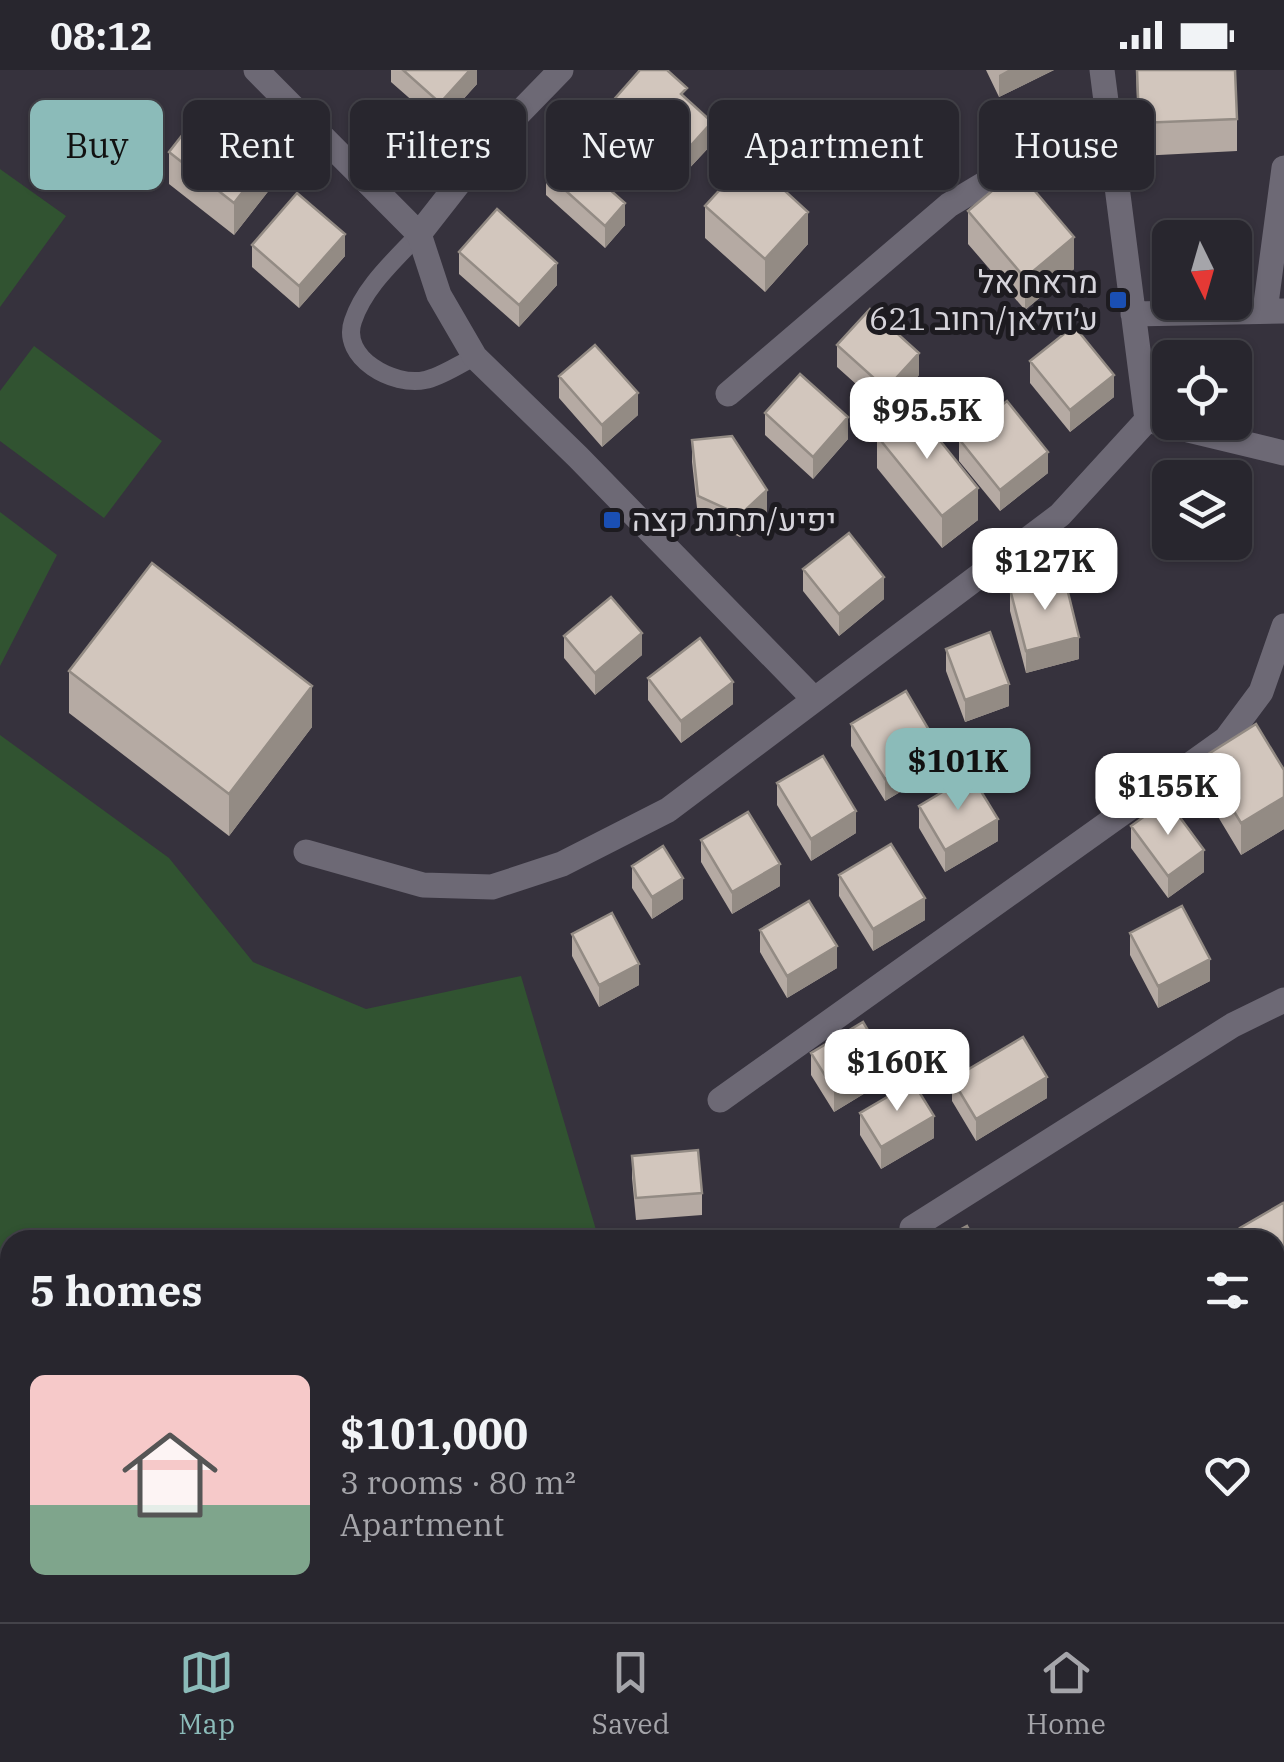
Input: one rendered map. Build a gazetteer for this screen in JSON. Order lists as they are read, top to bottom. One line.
{"places":{"transit":["מראח אל ע׳וזלאן/רחוב 621","יפיע/תחנת קצה"]},"north":"bottom","page":{"status":"08:12","chip":["Buy","Rent","Filters","New","Apartment","House"],"price":["$95.5K","$127K","$101K","$155K","$160K"],"heading":"5 homes","list":[{"name":"$101,000","note":"3 rooms · 80 m² · Apartment"}],"tabs":["Map","Saved","Home"]}}
